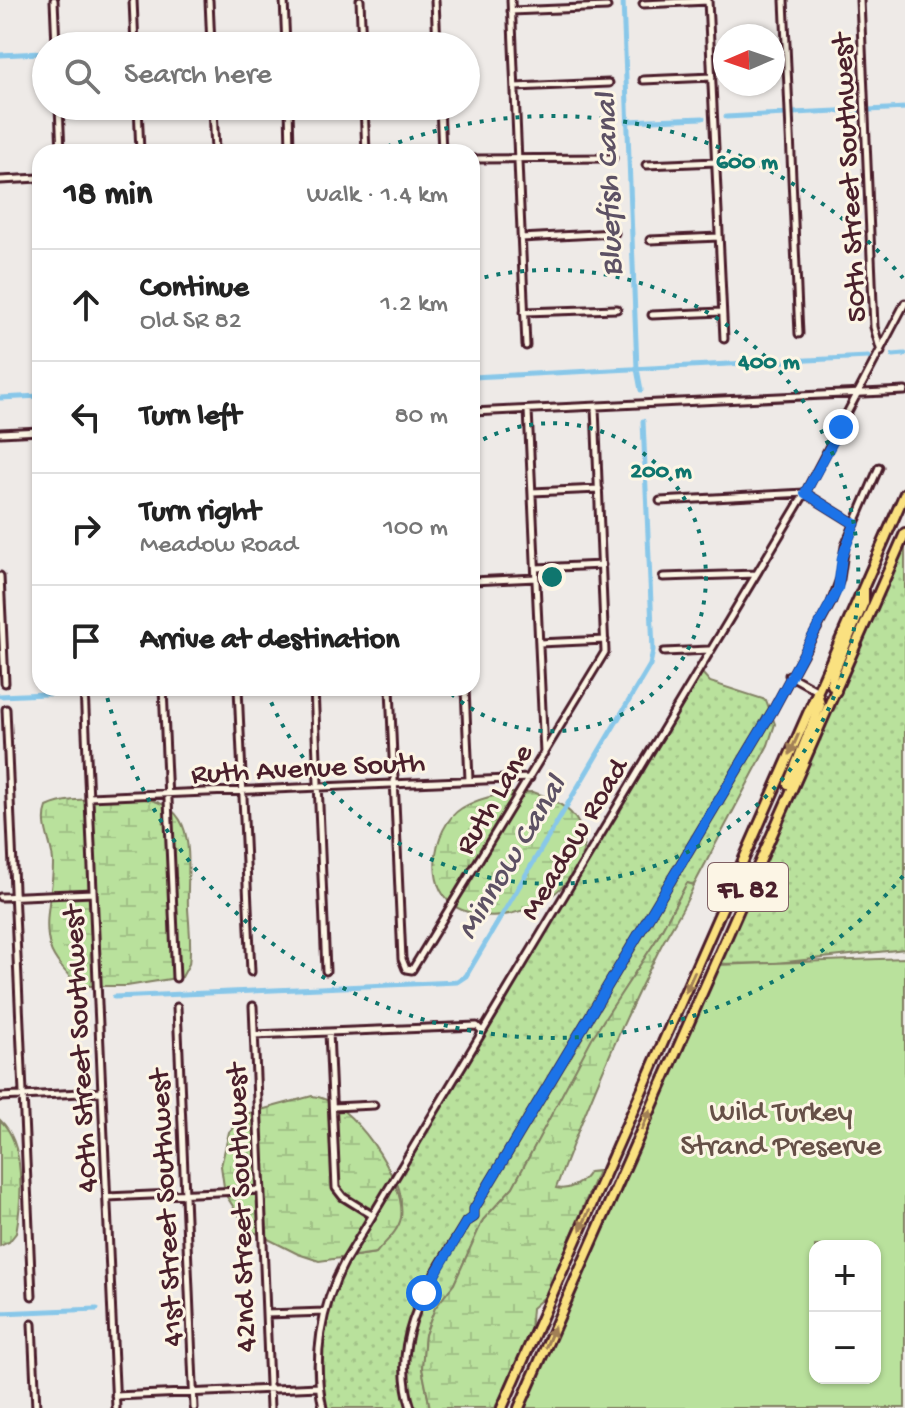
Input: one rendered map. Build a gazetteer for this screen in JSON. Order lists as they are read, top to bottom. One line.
{"streets":{"highway":["FL 82"],"street":["50th Street Southwest","Ruth Avenue South","Ruth Lane","Meadow Road","40th Street Southwest","41st Street Southwest","42nd Street Southwest"]},"crossings":[["50th Street Southwest","Meadow Road"],["Ruth Avenue South","Ruth Lane"],["Ruth Avenue South","40th Street Southwest"]],"water":["Bluefish Canal","Minnow Canal"],"parks":["Wild Turkey Strand Preserve"],"north":"left","page":{"search":"Search here","heading":["18 min","Walk · 1.4 km"],"list":[["Continue","Old SR 82","1.2 km"],["Turn left","80 m"],["Turn right","Meadow Road","100 m"],"Arrive at destination"],"map_buttons":["+","−"]},"rings":["600 m","400 m","200 m"]}
